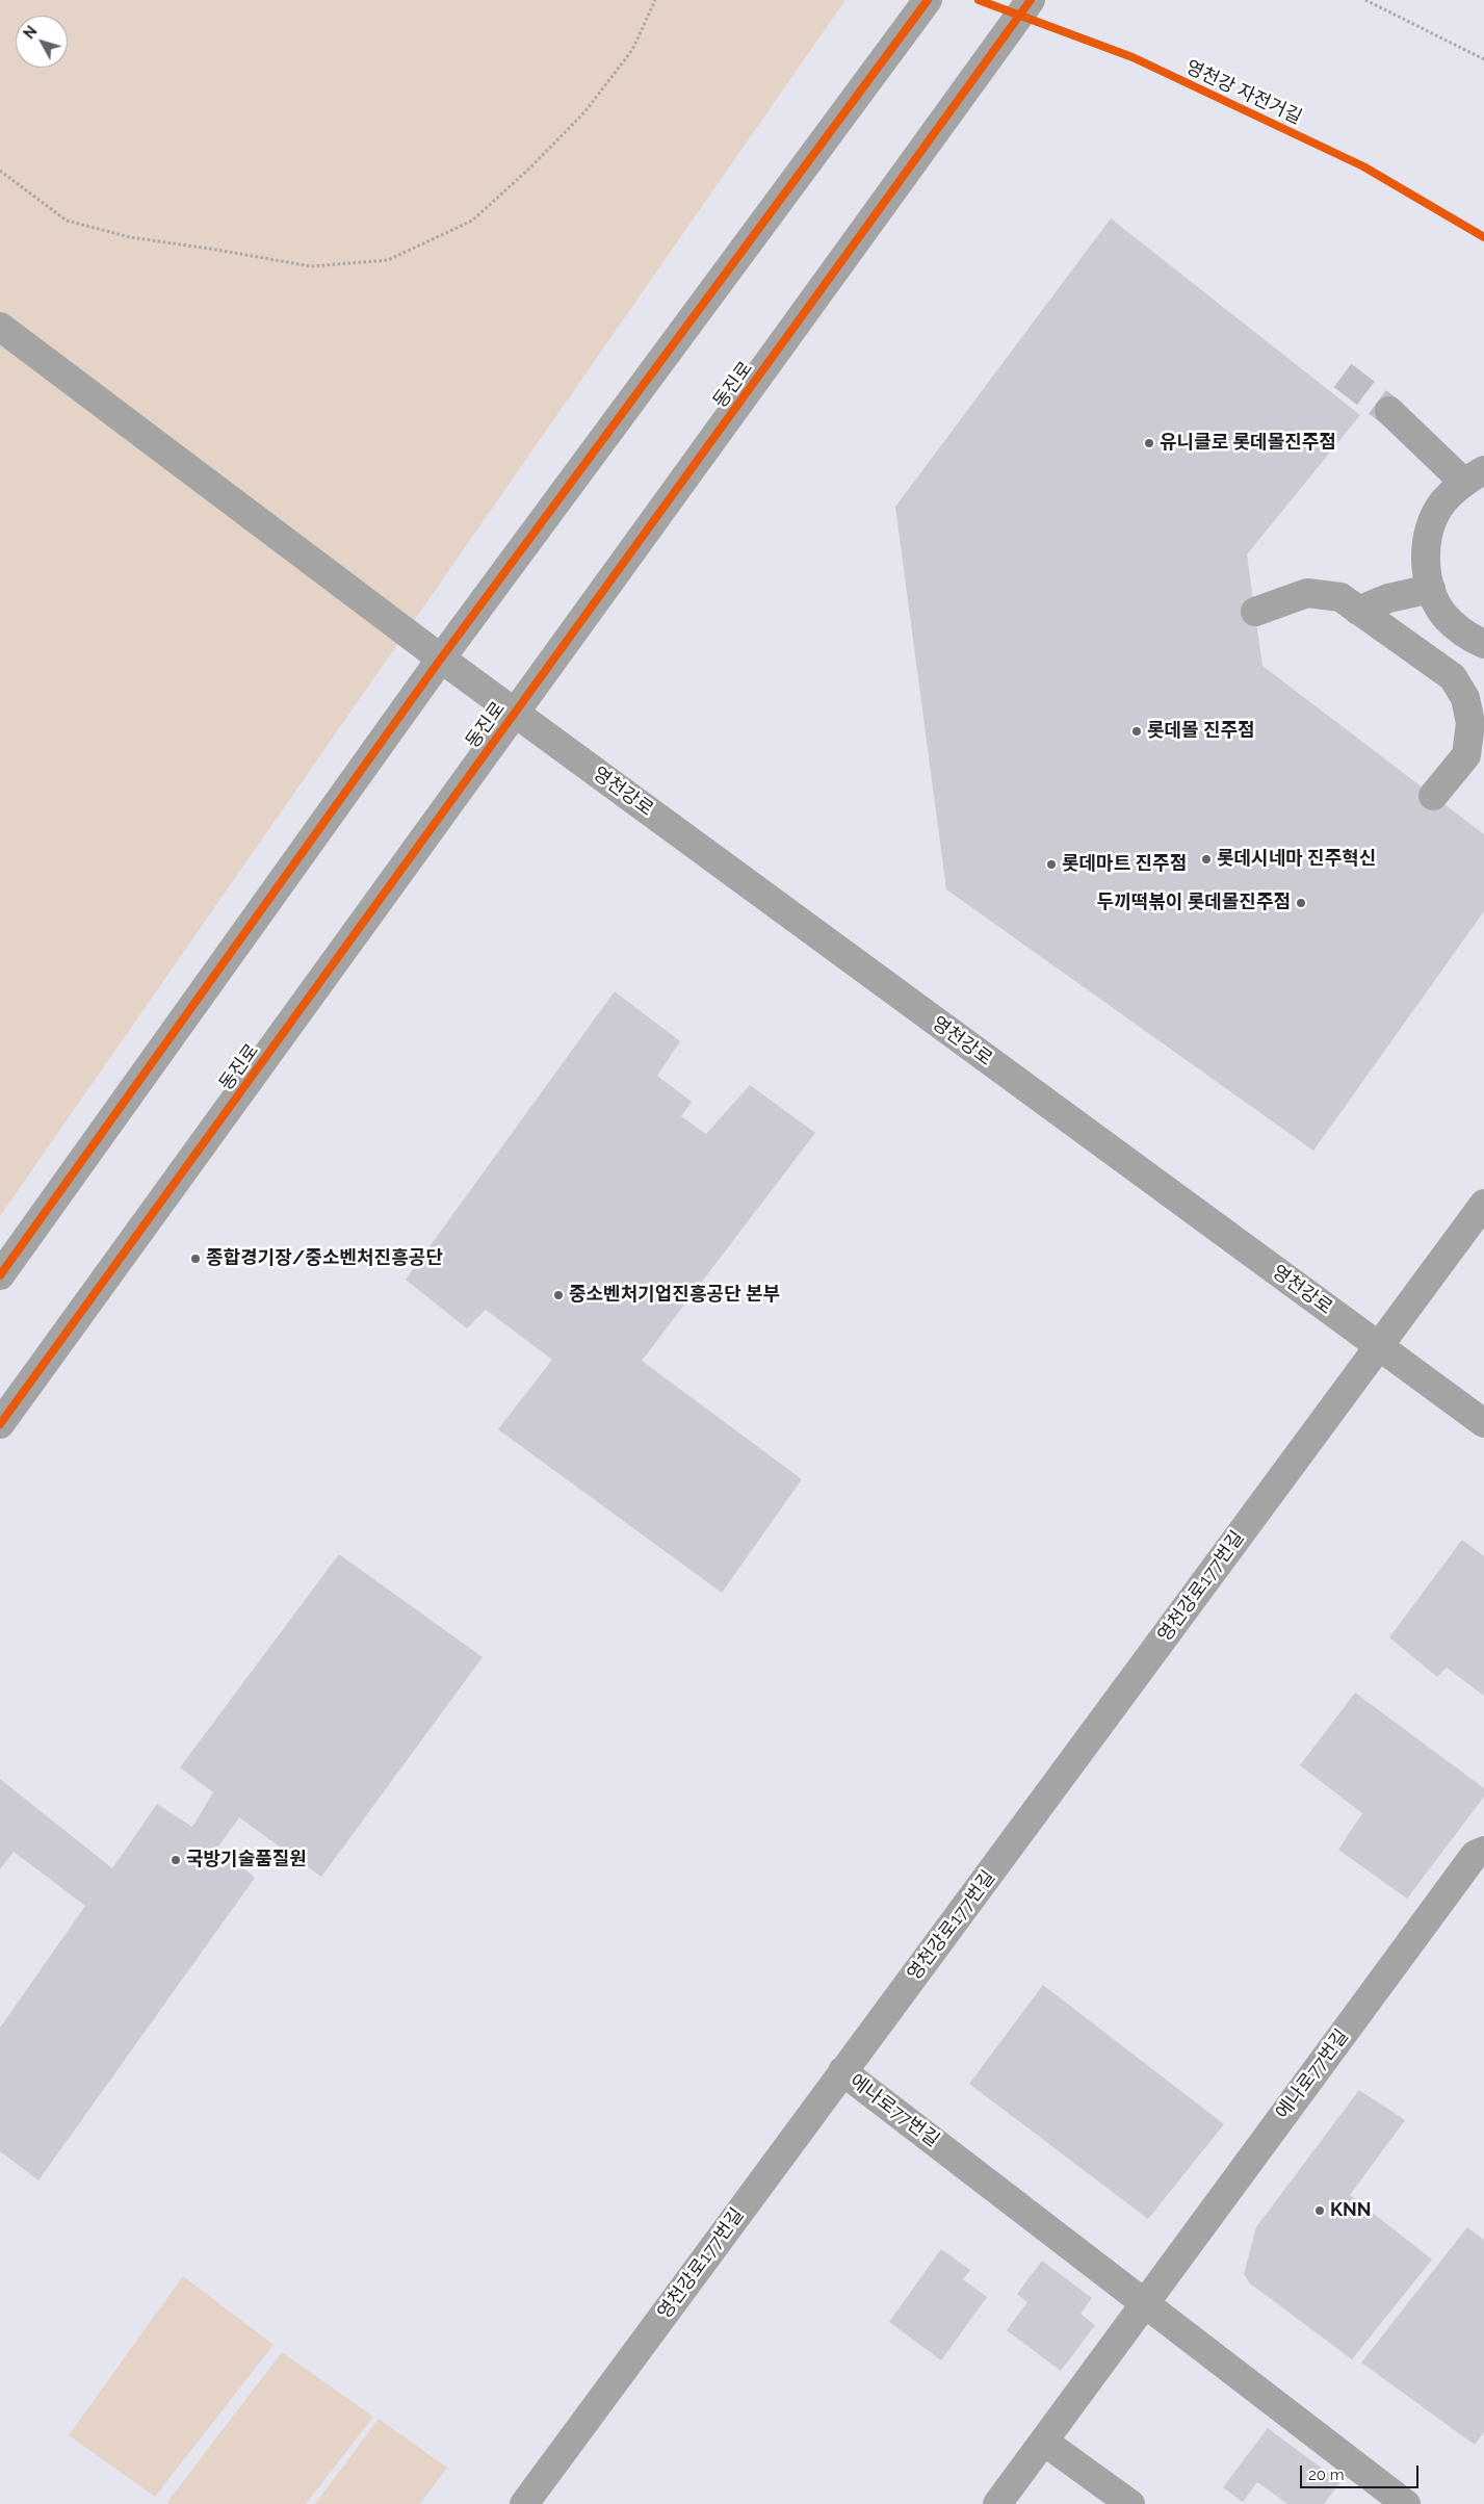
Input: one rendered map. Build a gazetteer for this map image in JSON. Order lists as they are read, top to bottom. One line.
{"streets":{"street":["동진로","영천강로","영천강로177번길","에나로77번길"],"cycle path":["영천강 자전거길"]},"crossings":[["동진로","영천강로"],["영천강로","영천강로177번길"],["영천강로177번길","에나로77번길"]],"places":["유니클로 롯데몰진주점","롯데몰 진주점","롯데시네마 진주혁신","롯데마트 진주점","두끼떡볶이 롯데몰진주점","종합경기장/중소벤처진흥공단","중소벤처기업진흥공단 본부","국방기술품질원","KNN"],"scale_bar":"20 m","north":"top left"}
